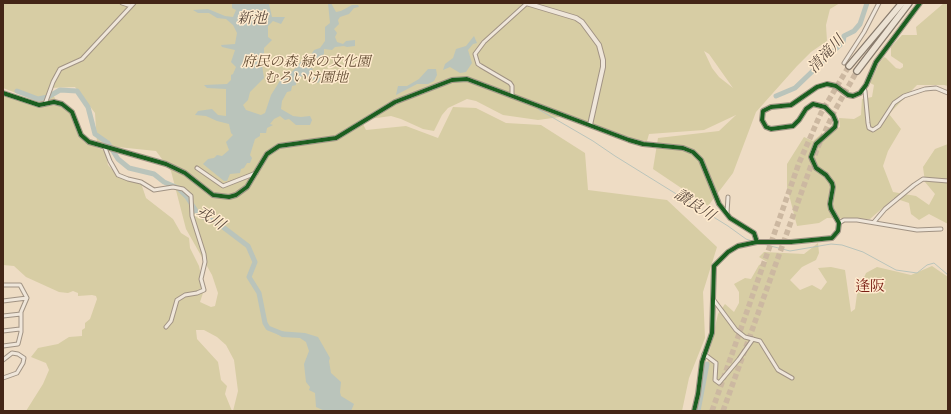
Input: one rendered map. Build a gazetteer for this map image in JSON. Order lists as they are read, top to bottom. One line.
{"districts":["逢阪"],"water":["新池","清滝川","讃良川","戎川"],"parks":["府民の森 緑の文化園 むろいけ園地"]}
